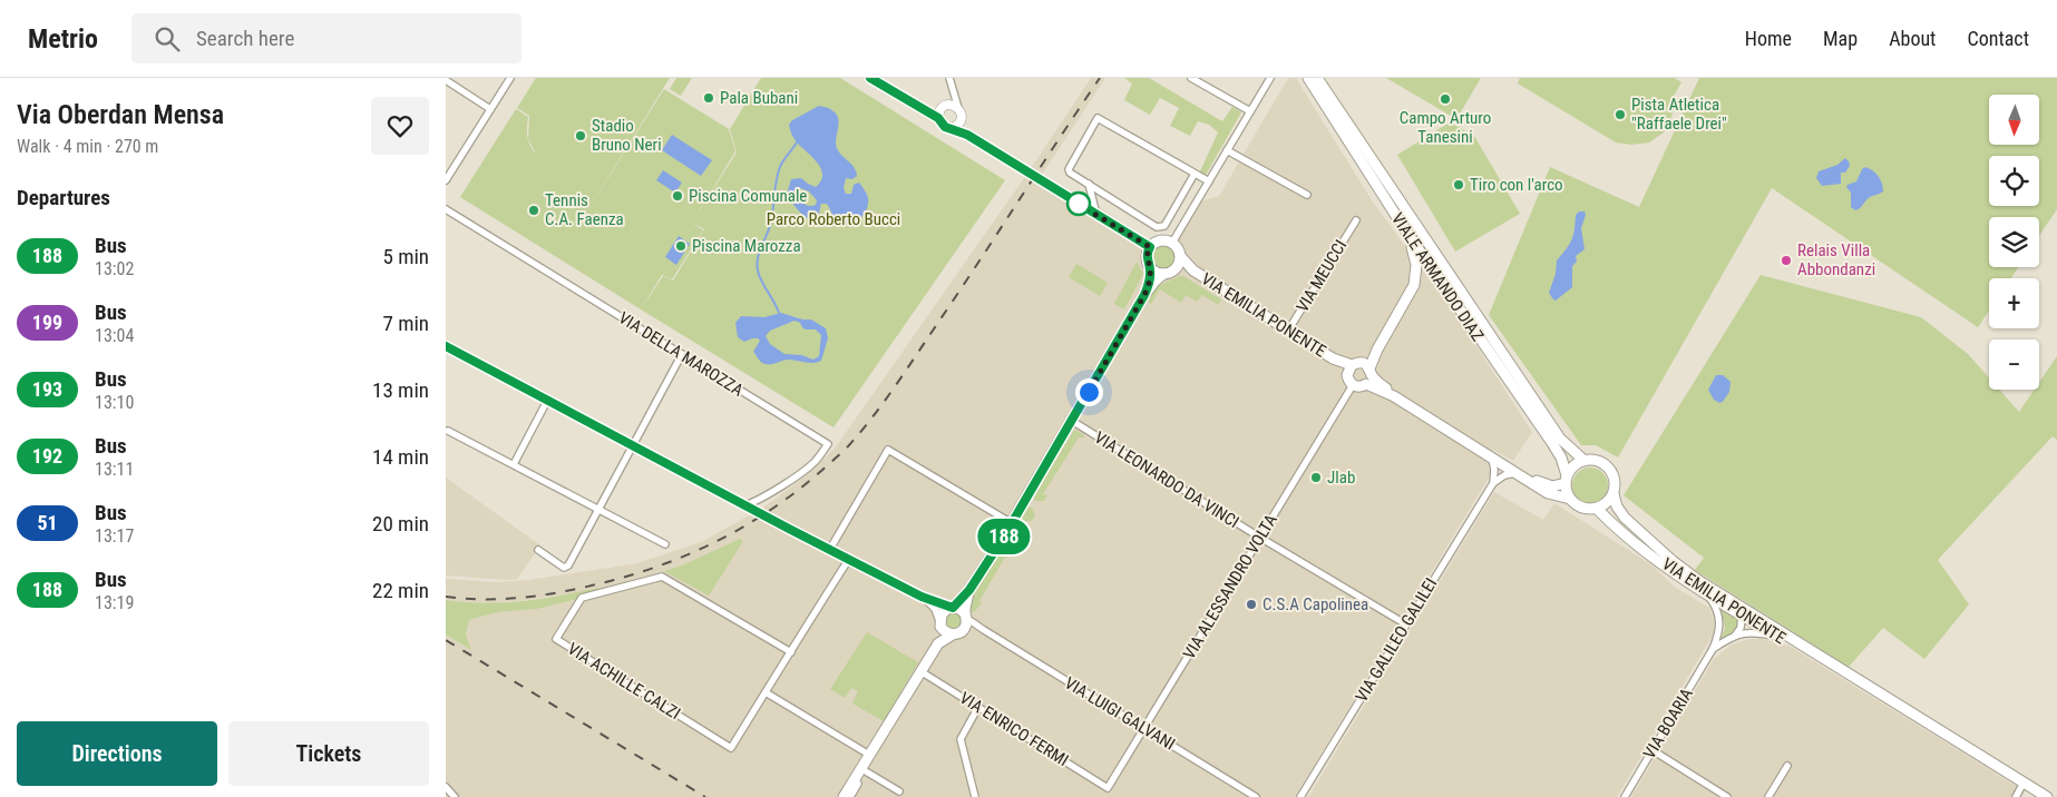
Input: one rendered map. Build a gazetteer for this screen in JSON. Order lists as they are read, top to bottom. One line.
{"streets":{"main road":["VIALE ARMANDO DIAZ","VIA EMILIA PONENTE"],"street":["VIA MEUCCI","VIA DELLA MAROZZA","VIA LEONARDO DA VINCI","VIA ALESSANDRO VOLTA","VIA GALILEO GALILEI","VIA ACHILLE CALZI","VIA LUIGI GALVANI","VIA BOARIA","VIA ENRICO FERMI"]},"crossings":[["VIA MEUCCI","VIA EMILIA PONENTE"],["VIALE ARMANDO DIAZ","VIA EMILIA PONENTE"],["VIA EMILIA PONENTE","VIA BOARIA"],["VIA LEONARDO DA VINCI","VIA ALESSANDRO VOLTA"],["VIA LEONARDO DA VINCI","VIA GALILEO GALILEI"],["VIA ALESSANDRO VOLTA","VIA LUIGI GALVANI"],["VIA ALESSANDRO VOLTA","VIA ENRICO FERMI"]],"parks":["Parco Roberto Bucci"],"places":["Pala Bubani","Campo Arturo Tanesini","Pista Atletica \"Raffaele Drei\"","Stadio Bruno Neri","Tiro con l'arco","Piscina Comunale","Tennis C.A. Faenza","Piscina Marozza","Relais Villa Abbondanzi","Jlab","C.S.A Capolinea"],"lines":["bus line 188"],"north":"bottom","page":{"header":"Metrio","search":"Search here","nav":["Home","Map","About","Contact"],"heading":[["Via Oberdan Mensa","Walk · 4 min · 270 m"],"Departures"],"on_map":"188","map_buttons":["+","−"],"list":[{"mark":"188","name":"Bus","note":"13:02","value":"5 min"},{"mark":"199","name":"Bus","note":"13:04","value":"7 min"},{"mark":"193","name":"Bus","note":"13:10","value":"13 min"},{"mark":"192","name":"Bus","note":"13:11","value":"14 min"},{"mark":"51","name":"Bus","note":"13:17","value":"20 min"},{"mark":"188","name":"Bus","note":"13:19","value":"22 min"}],"buttons":["Directions","Tickets"]}}
